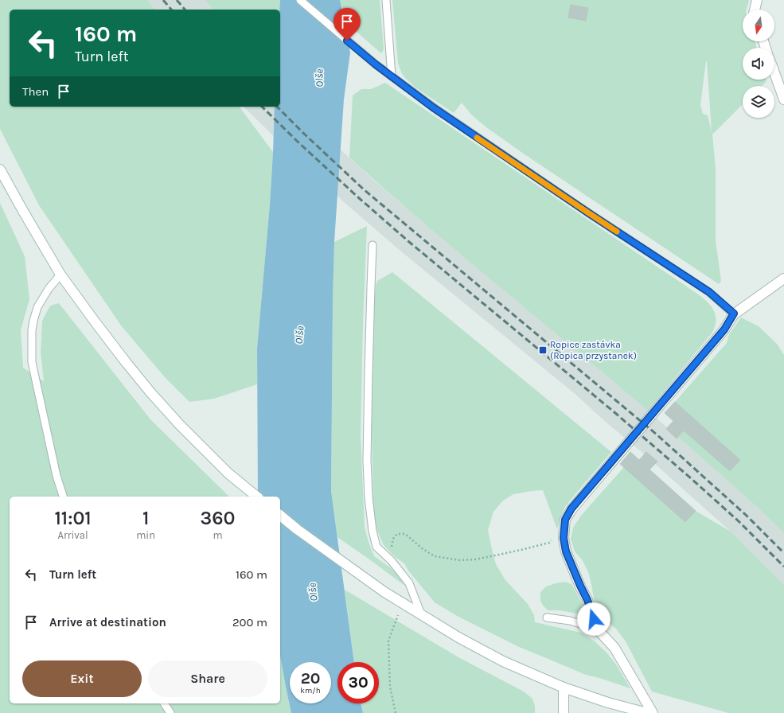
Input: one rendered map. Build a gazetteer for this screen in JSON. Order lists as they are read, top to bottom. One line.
{"water":["Olše"],"places":{"transit":["Ropice zastávka (Ropica przystanek)"]},"north":"bottom","page":{"turn":["160 m","Turn left"],"then":"Then","eta":["11:01","Arrival","1","min","360","m"],"list":[{"name":"Turn left","value":"160 m"},{"name":"Arrive at destination","value":"200 m"}],"buttons":["Exit","Share"],"speed":"20 km/h","limit":"30"}}
